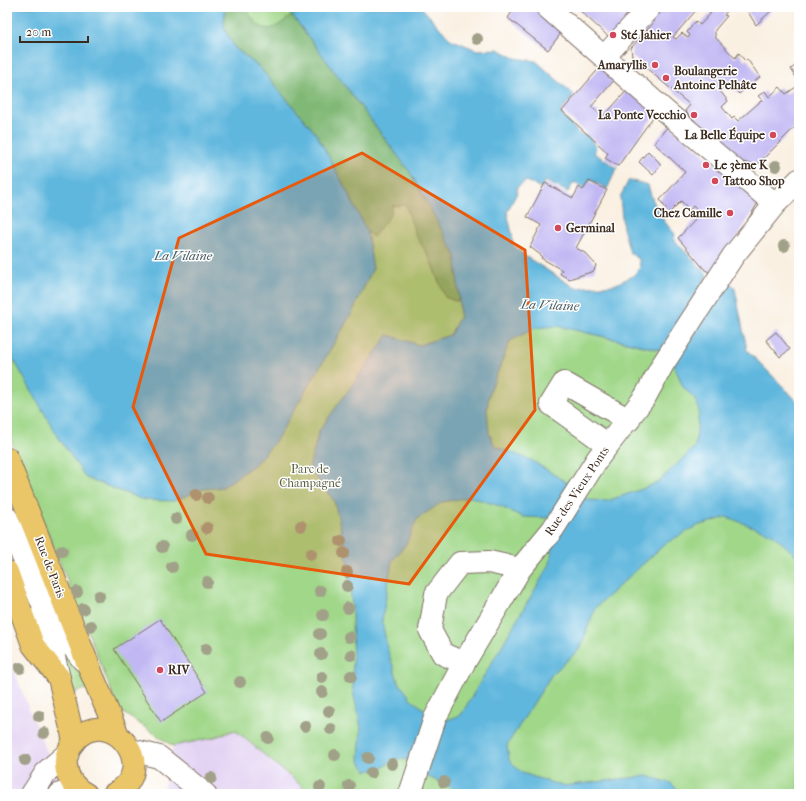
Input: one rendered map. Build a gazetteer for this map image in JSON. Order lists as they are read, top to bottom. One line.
{"streets":{"main road":["Rue de Paris"],"street":["Rue des Vieux Ponts"]},"water":["La Vilaine"],"parks":["Parc de Champagné"],"places":["Sté Jahier","Amaryllis","Boulangerie Antoine Pelhâte","La Ponte Vecchio","La Belle Équipe","Le 3ème K","Tattoo Shop","Chez Camille","Germinal","RIV"],"scale_bar":"20 m"}
